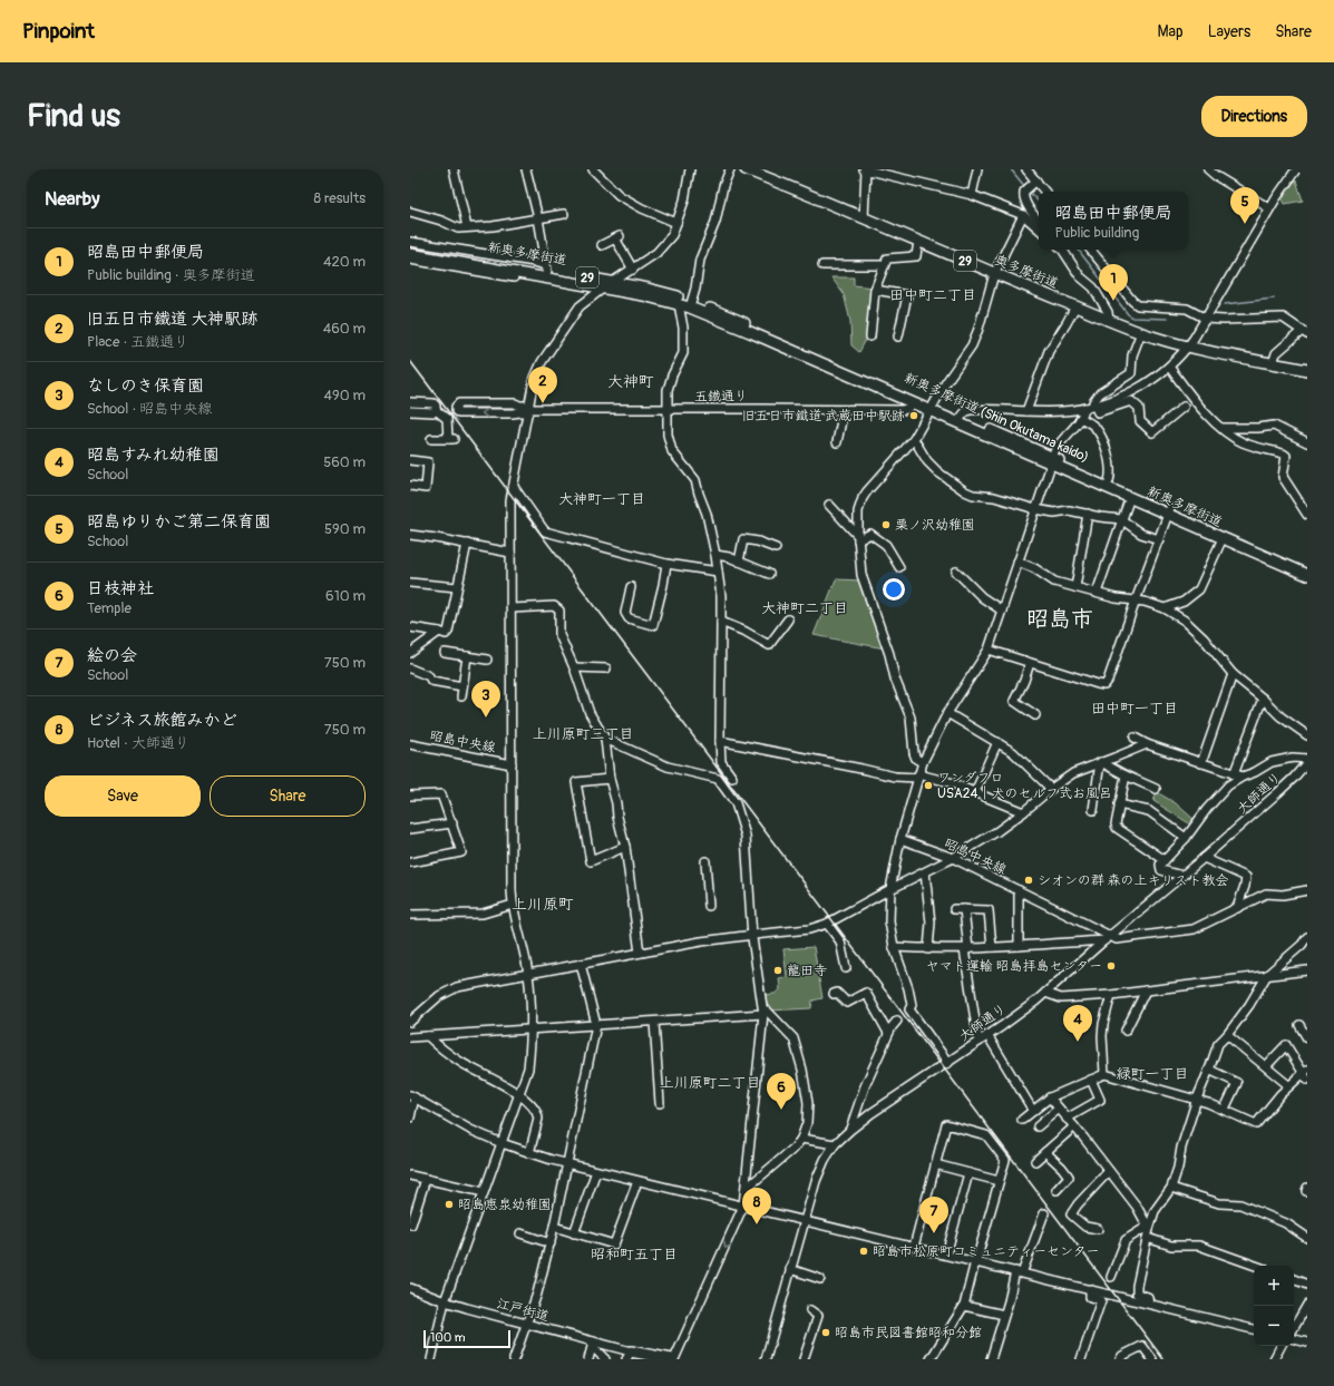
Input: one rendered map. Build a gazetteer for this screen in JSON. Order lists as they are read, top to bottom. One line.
{"streets":{"main road":["新奥多摩街道","29","奥多摩街道","新奥多摩街道 (Shin Okutama kaido)"],"street":["五鐵通り","昭島中央線","大師通り","江戸街道"]},"crossings":[["新奥多摩街道","新奥多摩街道 (Shin Okutama kaido)"],["五鐵通り","新奥多摩街道 (Shin Okutama kaido)"],["昭島中央線","大師通り"]],"districts":["田中町二丁目","大神町","大神町一丁目","大神町二丁目","昭島市","田中町一丁目","上川原町三丁目","上川原町","緑町一丁目","上川原町二丁目","昭和町五丁目"],"places":["旧五日市鐵道 武蔵田中駅跡","栗ノ沢幼稚園","ワンダフロ USA24｜犬のセルフ式お風呂","シオンの群 森の上キリスト教会","ヤマト運輸 昭島拝島センター","龍田寺","昭島恵泉幼稚園","昭島市松原町コミュニティーセンター","昭島市民図書館昭和分館"],"scale_bar":"100 m","page":{"header":"Pinpoint","nav":["Map","Layers","Share"],"buttons":["Directions",["Save","Share"]],"title":"Find us","heading":["Nearby","8 results"],"pins":["5","1","2","3","4","6","8","7"],"popup":["昭島田中郵便局","Public building"],"list":[{"mark":"1","name":"昭島田中郵便局","note":"Public building · 奥多摩街道","value":"420 m"},{"mark":"2","name":"旧五日市鐵道 大神駅跡","note":"Place · 五鐵通り","value":"460 m"},{"mark":"3","name":"なしのき保育園","note":"School · 昭島中央線","value":"490 m"},{"mark":"4","name":"昭島すみれ幼稚園","note":"School","value":"560 m"},{"mark":"5","name":"昭島ゆりかご第二保育園","note":"School","value":"590 m"},{"mark":"6","name":"日枝神社","note":"Temple","value":"610 m"},{"mark":"7","name":"絵の会","note":"School","value":"750 m"},{"mark":"8","name":"ビジネス旅館みかど","note":"Hotel · 大師通り","value":"750 m"}],"map_buttons":["+","−"],"scale":"100 m"}}
